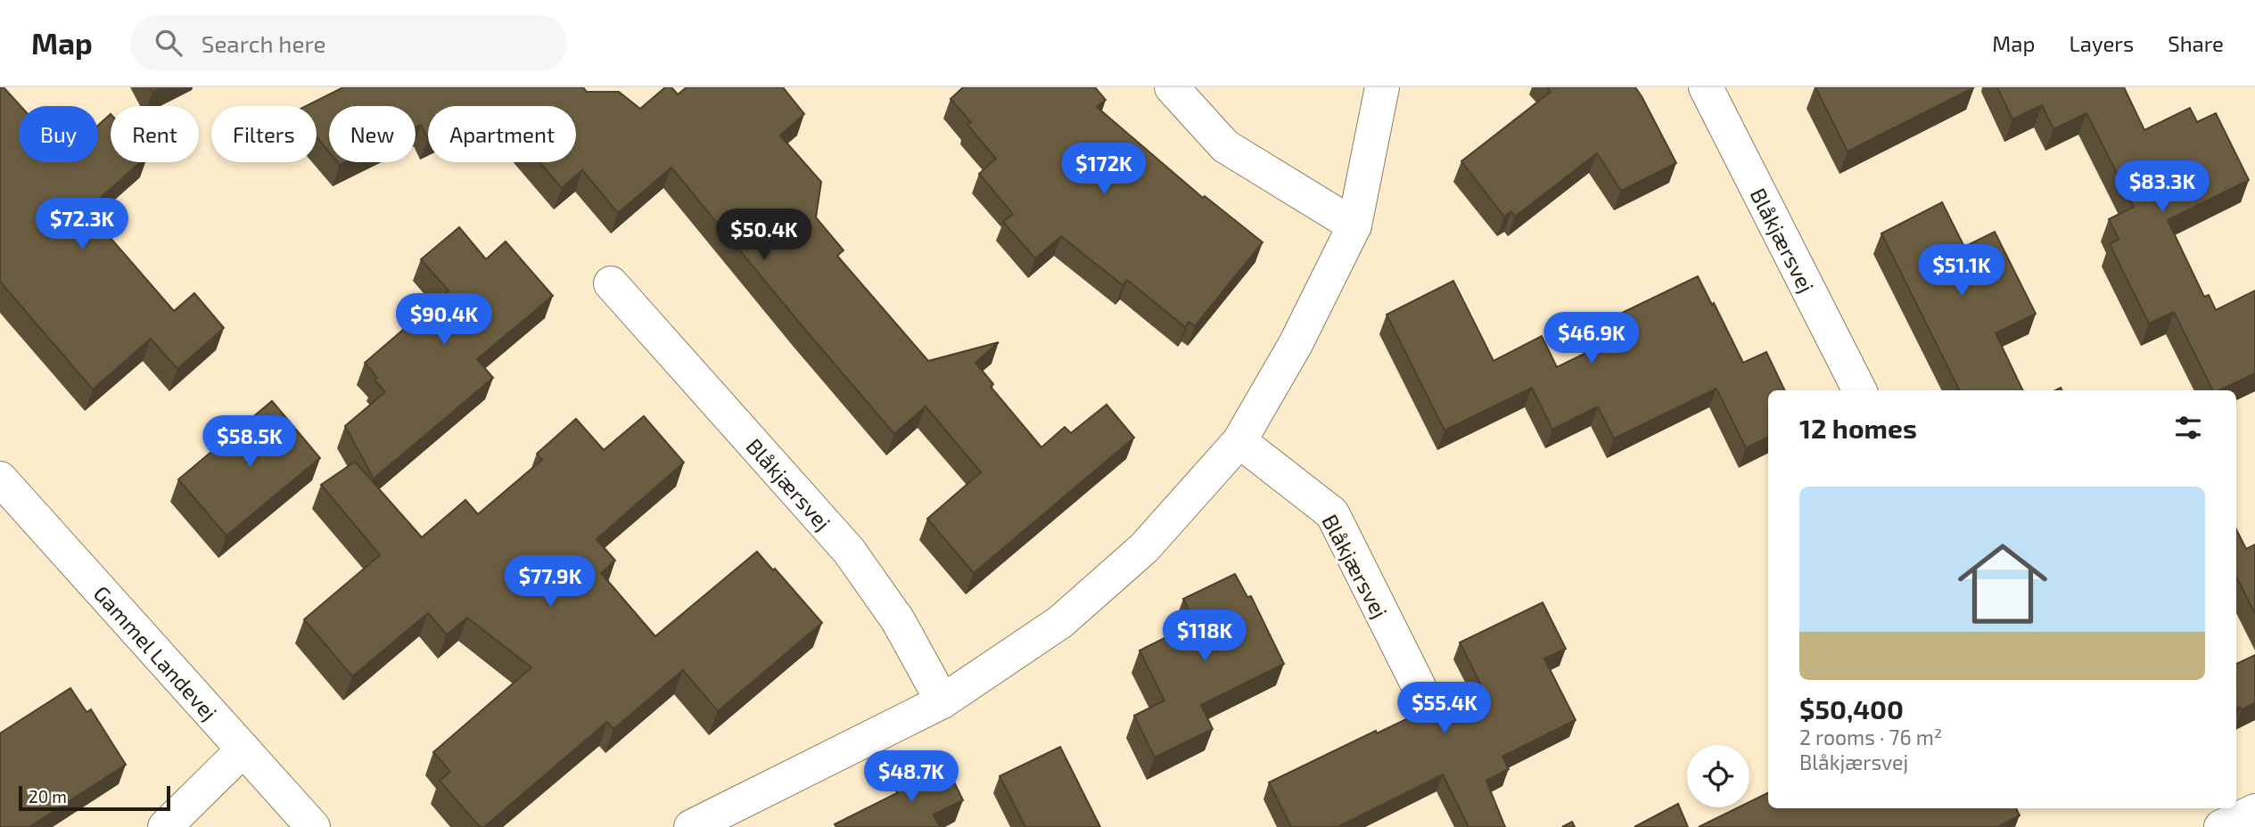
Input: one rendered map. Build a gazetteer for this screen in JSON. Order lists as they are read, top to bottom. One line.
{"streets":{"street":["Blåkjærsvej","Gammel Landevej"]},"scale_bar":"20 m","page":{"header":"Map","search":"Search here","nav":["Map","Layers","Share"],"chip":["Buy","Rent","Filters","New","Apartment"],"price":["$172K","$83.3K","$72.3K","$50.4K","$51.1K","$90.4K","$46.9K","$58.5K","$77.9K","$118K","$55.4K","$48.7K"],"heading":"12 homes","list":[{"name":"$50,400","note":"2 rooms · 76 m² · Blåkjærsvej"}],"scale":"20 m"}}
